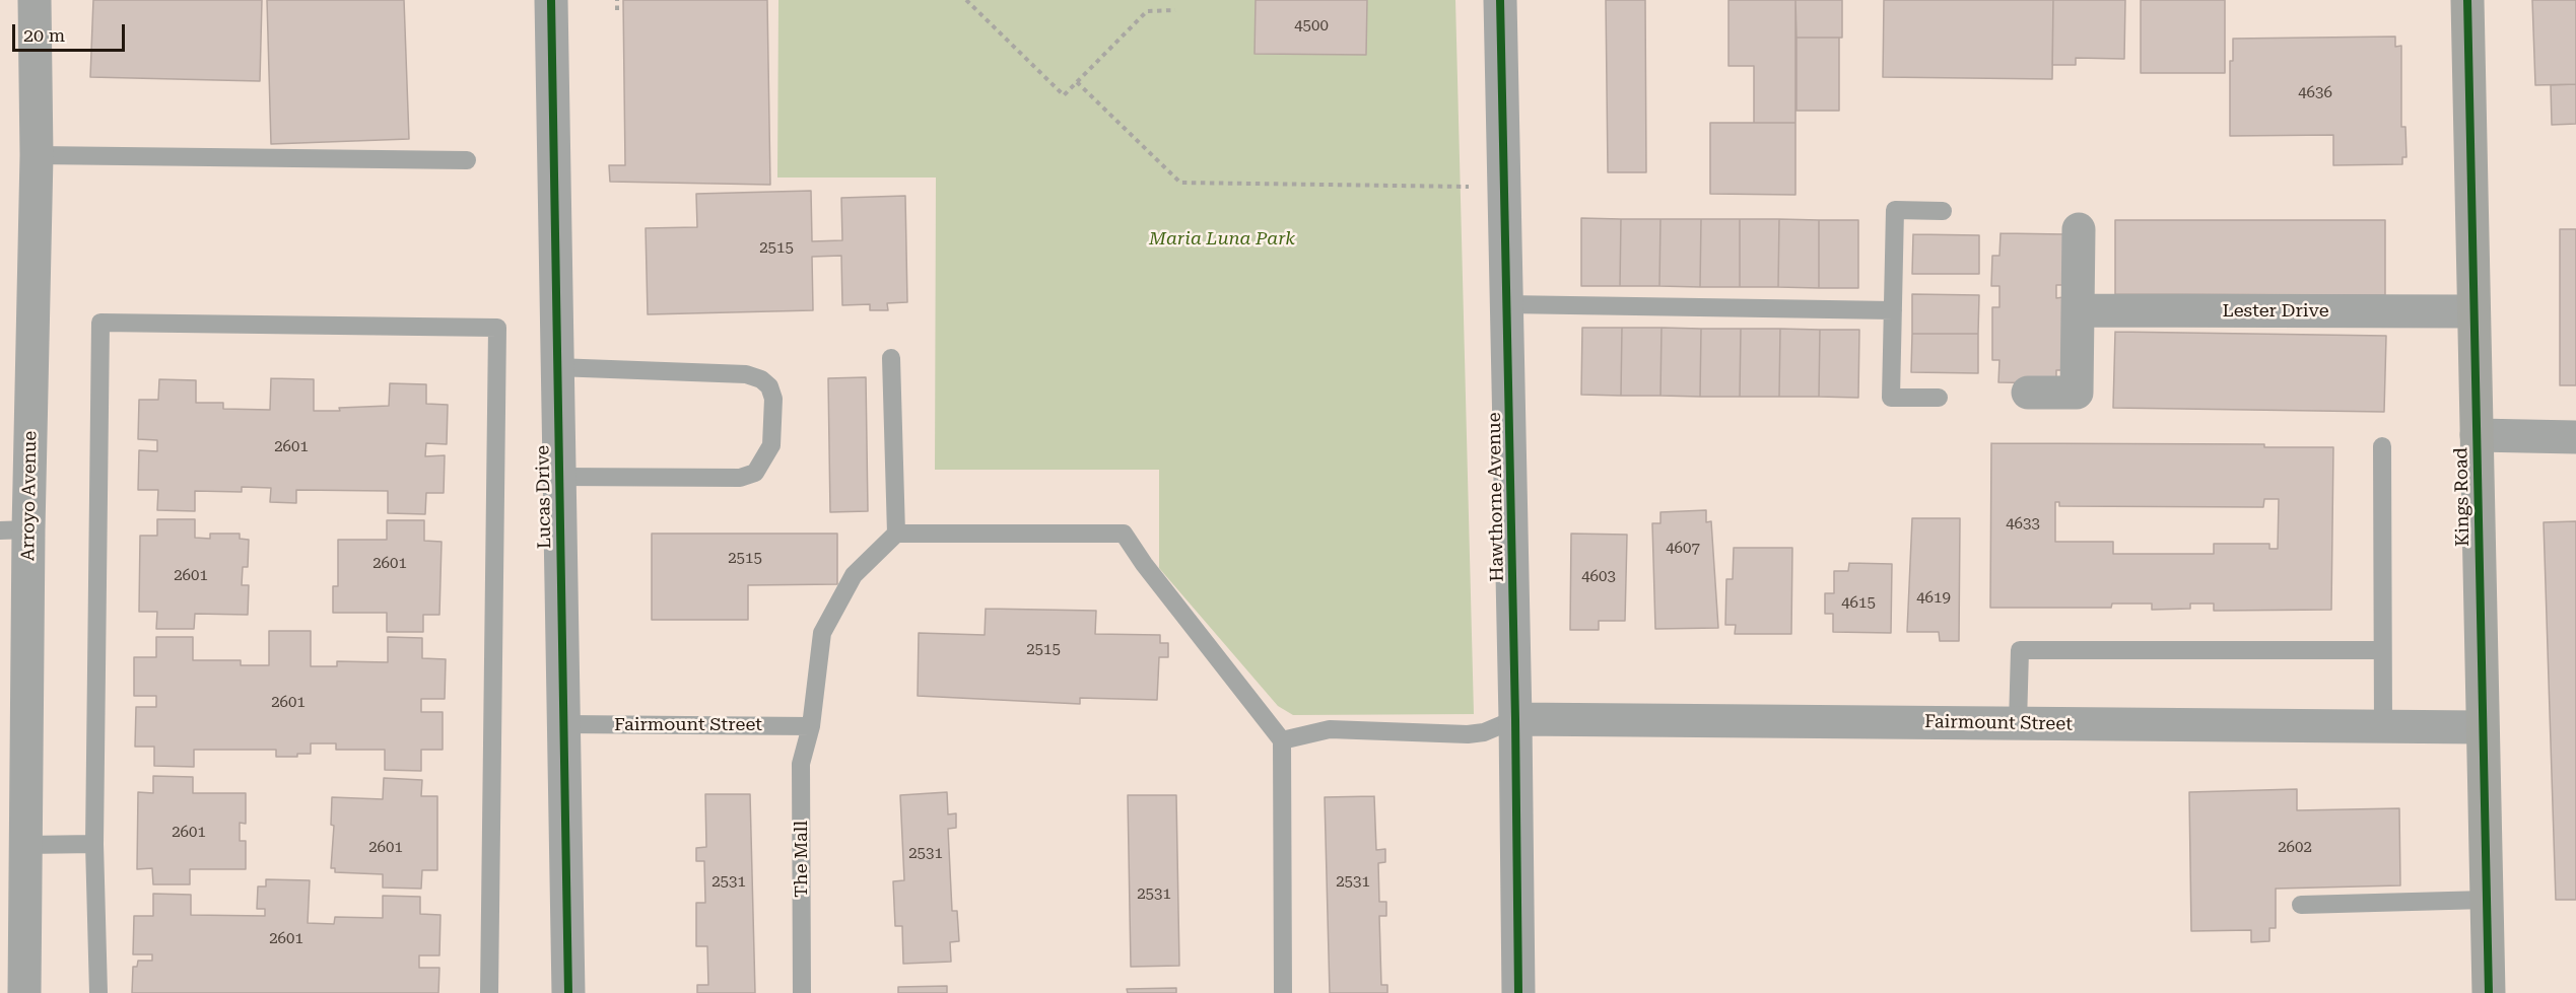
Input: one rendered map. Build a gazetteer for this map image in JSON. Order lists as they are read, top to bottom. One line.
{"streets":{"street":["Lester Drive","Arroyo Avenue","Lucas Drive","Hawthorne Avenue","Kings Road","Fairmount Street"],"lane":["The Mall"]},"crossings":[["Lester Drive","Kings Road"],["Lucas Drive","Fairmount Street"],["Hawthorne Avenue","Fairmount Street"],["Kings Road","Fairmount Street"],["Fairmount Street","The Mall"]],"parks":["Maria Luna Park"],"house_numbers":["4500","4636","2515","2601","4633","4607","2515","2601","2601","4603","4619","4615","2515","2601","2601","2601","2602","2531","2531","2531","2531","2601"],"scale_bar":"20 m"}
